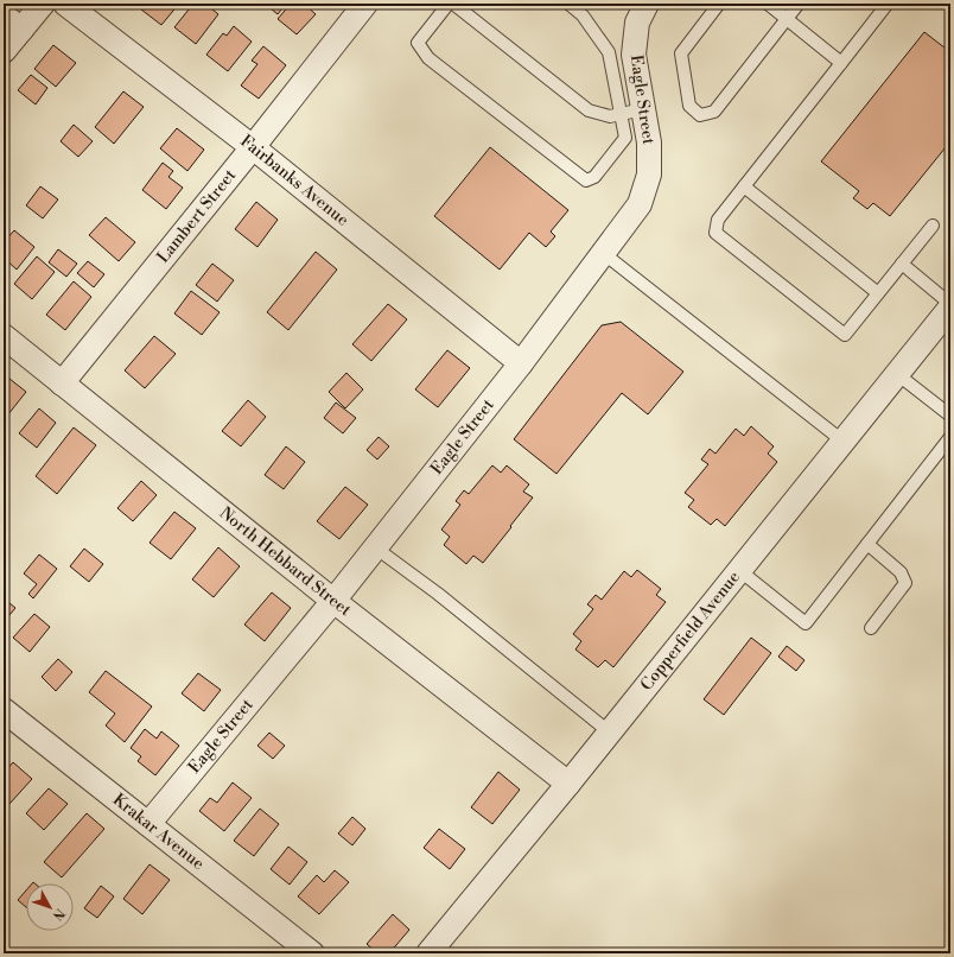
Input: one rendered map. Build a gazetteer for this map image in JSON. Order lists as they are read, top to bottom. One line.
{"streets":{"street":["Eagle Street","Fairbanks Avenue","Lambert Street","North Hebbard Street","Copperfield Avenue","Krakar Avenue"]},"crossings":[["Eagle Street","Fairbanks Avenue"],["Eagle Street","North Hebbard Street"],["Eagle Street","Krakar Avenue"],["Fairbanks Avenue","Lambert Street"],["Lambert Street","North Hebbard Street"],["North Hebbard Street","Copperfield Avenue"]],"north":"bottom right"}
